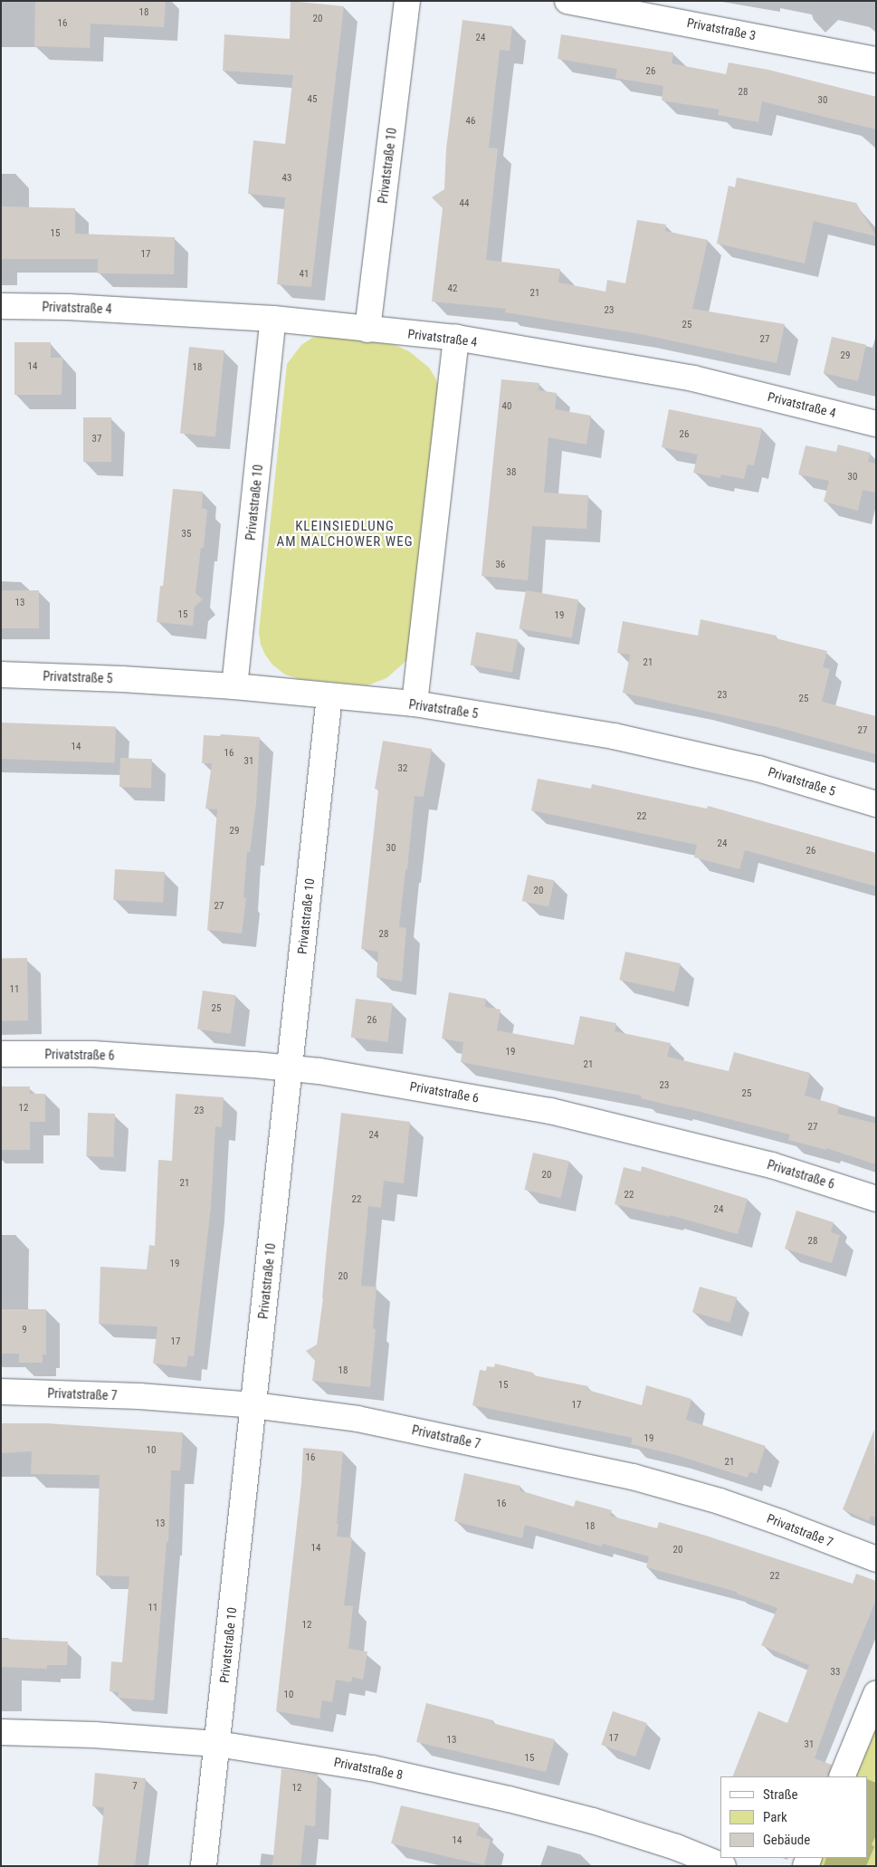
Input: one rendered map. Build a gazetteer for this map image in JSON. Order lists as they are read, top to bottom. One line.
{"streets":{"street":["Privatstraße 3","Privatstraße 10","Privatstraße 4","Privatstraße 5","Privatstraße 6","Privatstraße 7","Privatstraße 8"]},"crossings":[["Privatstraße 10","Privatstraße 4"],["Privatstraße 10","Privatstraße 5"],["Privatstraße 10","Privatstraße 6"],["Privatstraße 10","Privatstraße 7"],["Privatstraße 10","Privatstraße 8"]],"districts":["KLEINSIEDLUNG AM MALCHOWER WEG"],"house_numbers":["18","20","16","24","26","28","45","30","46","43","44","15","17","41","42","21","23","25","27","29","14","18","40","26","37","38","30","35","36","13","15","19","21","23","25","27","14","16","31","32","22","29","24","30","26","20","27","28","11","25","26","19","21","23","25","12","23","27","24","20","21","22","22","24","28","19","20","9","17","18","15","17","19","10","16","21","16","13","18","14","20","22","11","12","33","10","17","13","31","15","7","12","14"],"legend":["Straße","Park","Gebäude"]}
